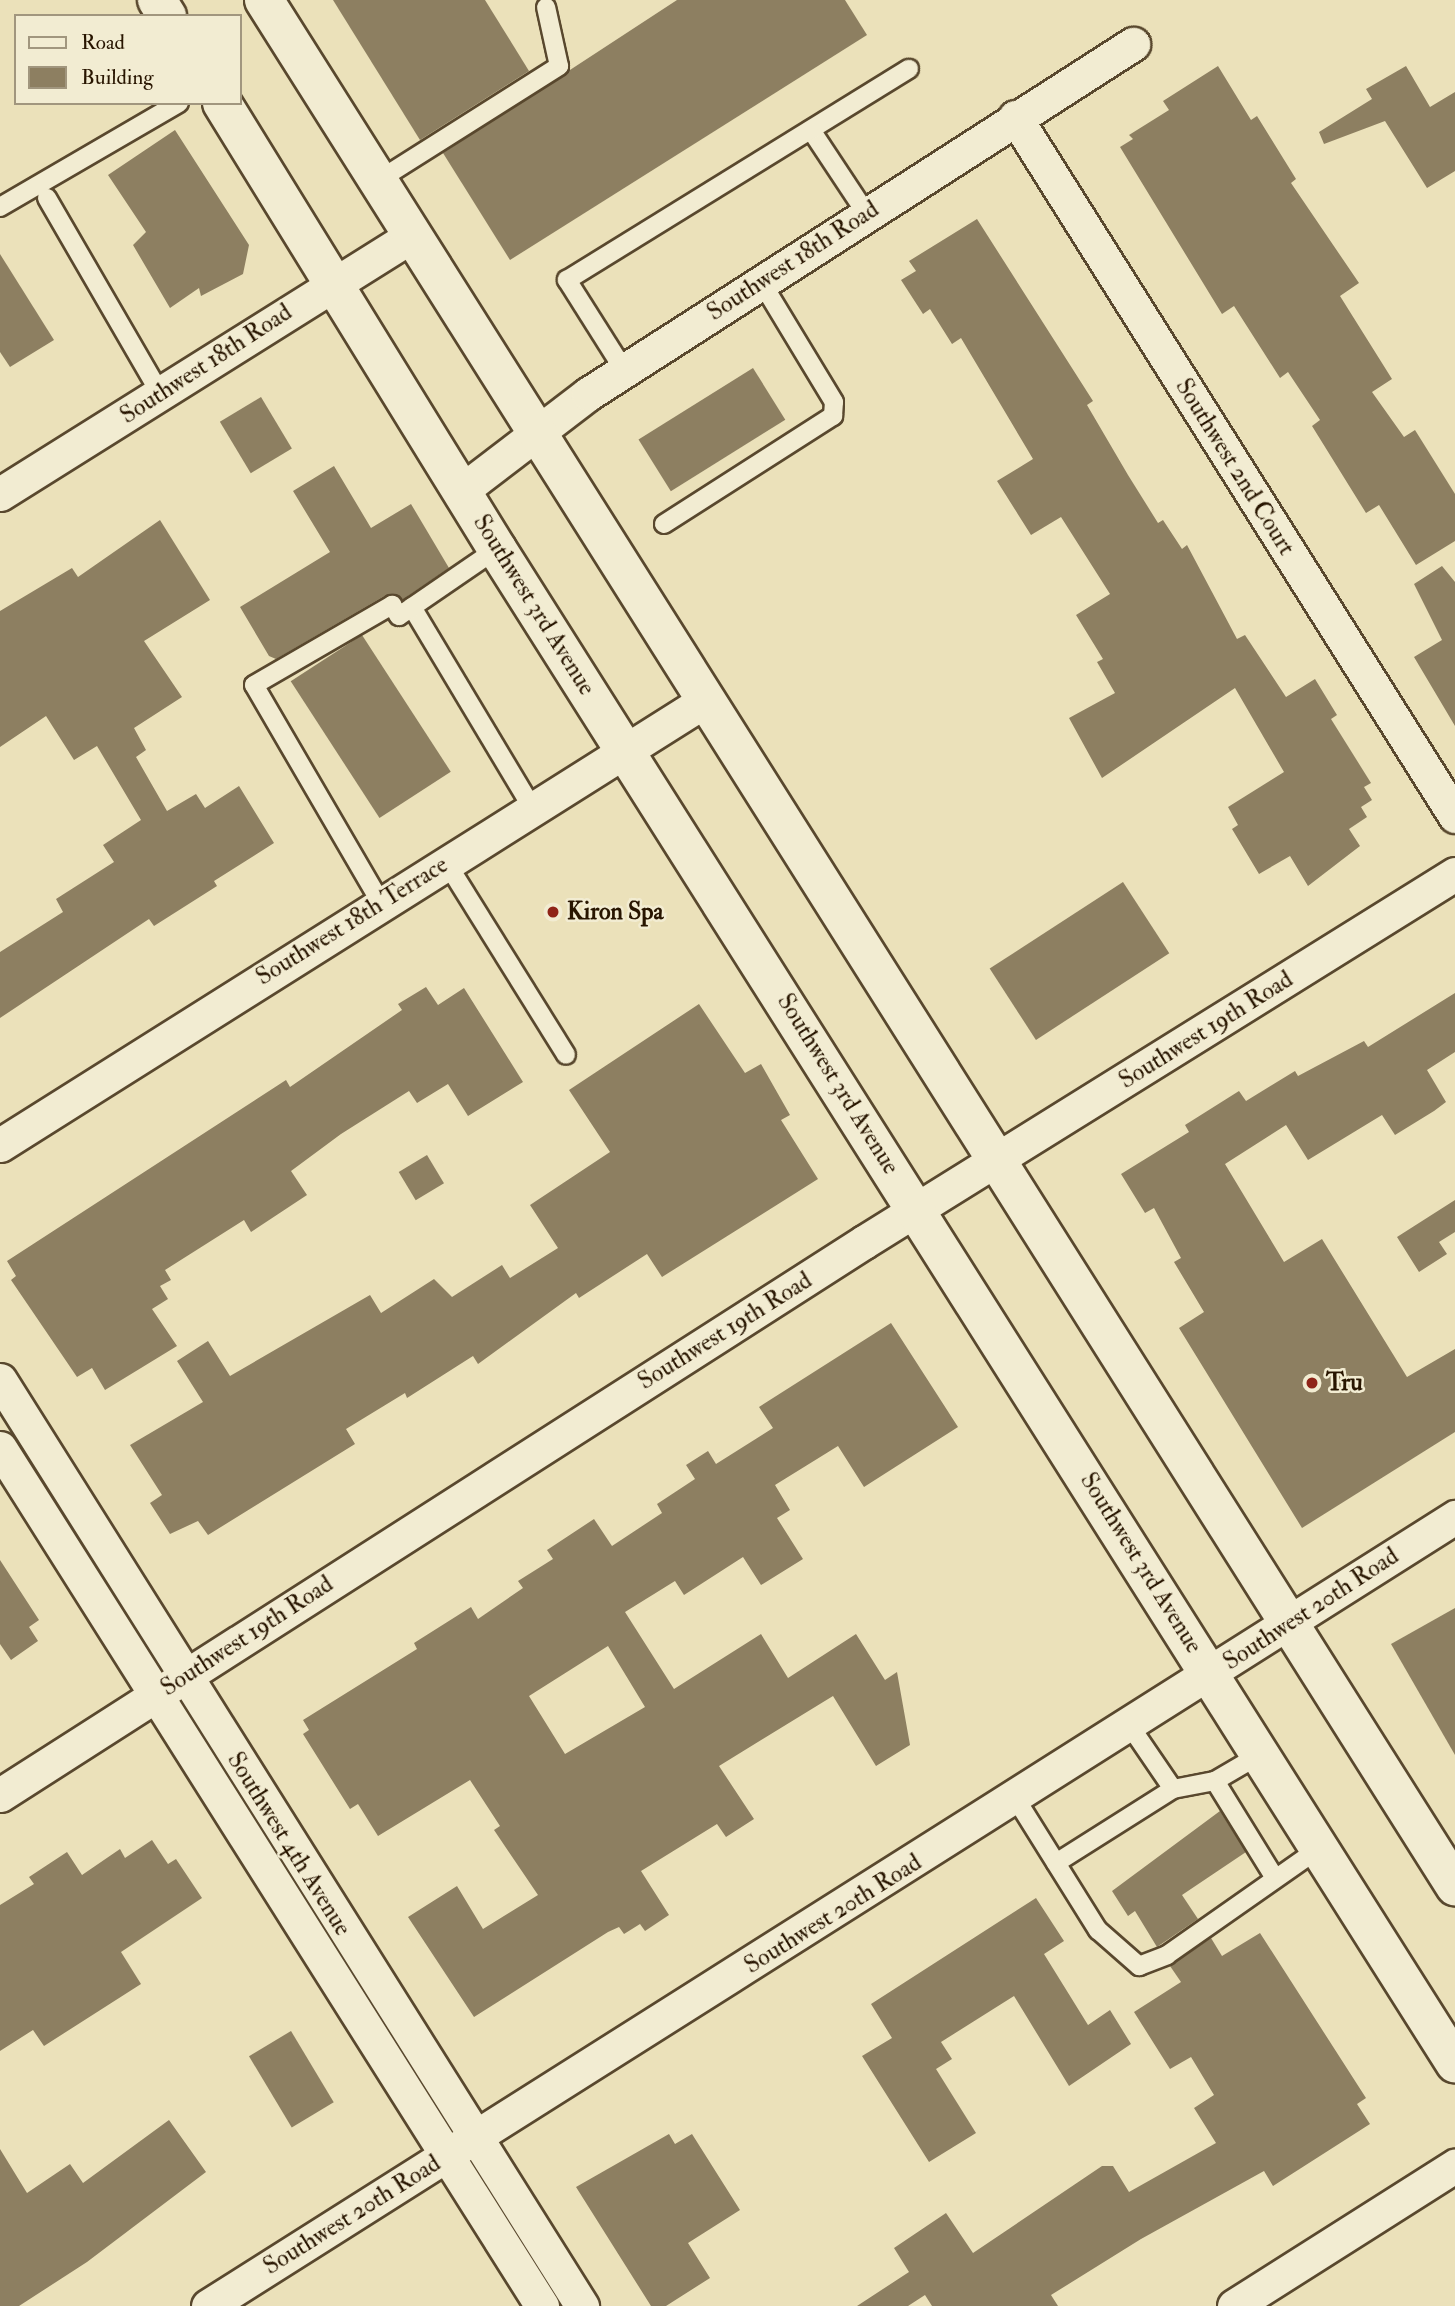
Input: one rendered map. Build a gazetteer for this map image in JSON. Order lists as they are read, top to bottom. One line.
{"streets":{"main road":["Southwest 3rd Avenue"],"street":["Southwest 18th Road","Southwest 2nd Court","Southwest 18th Terrace","Southwest 19th Road","Southwest 20th Road","Southwest 4th Avenue"]},"crossings":[["Southwest 18th Road","Southwest 2nd Court"],["Southwest 18th Road","Southwest 3rd Avenue"],["Southwest 3rd Avenue","Southwest 18th Terrace"],["Southwest 3rd Avenue","Southwest 19th Road"],["Southwest 3rd Avenue","Southwest 20th Road"],["Southwest 19th Road","Southwest 4th Avenue"],["Southwest 20th Road","Southwest 4th Avenue"]],"places":["Kiron Spa","Tru"],"legend":["Road","Building"]}
